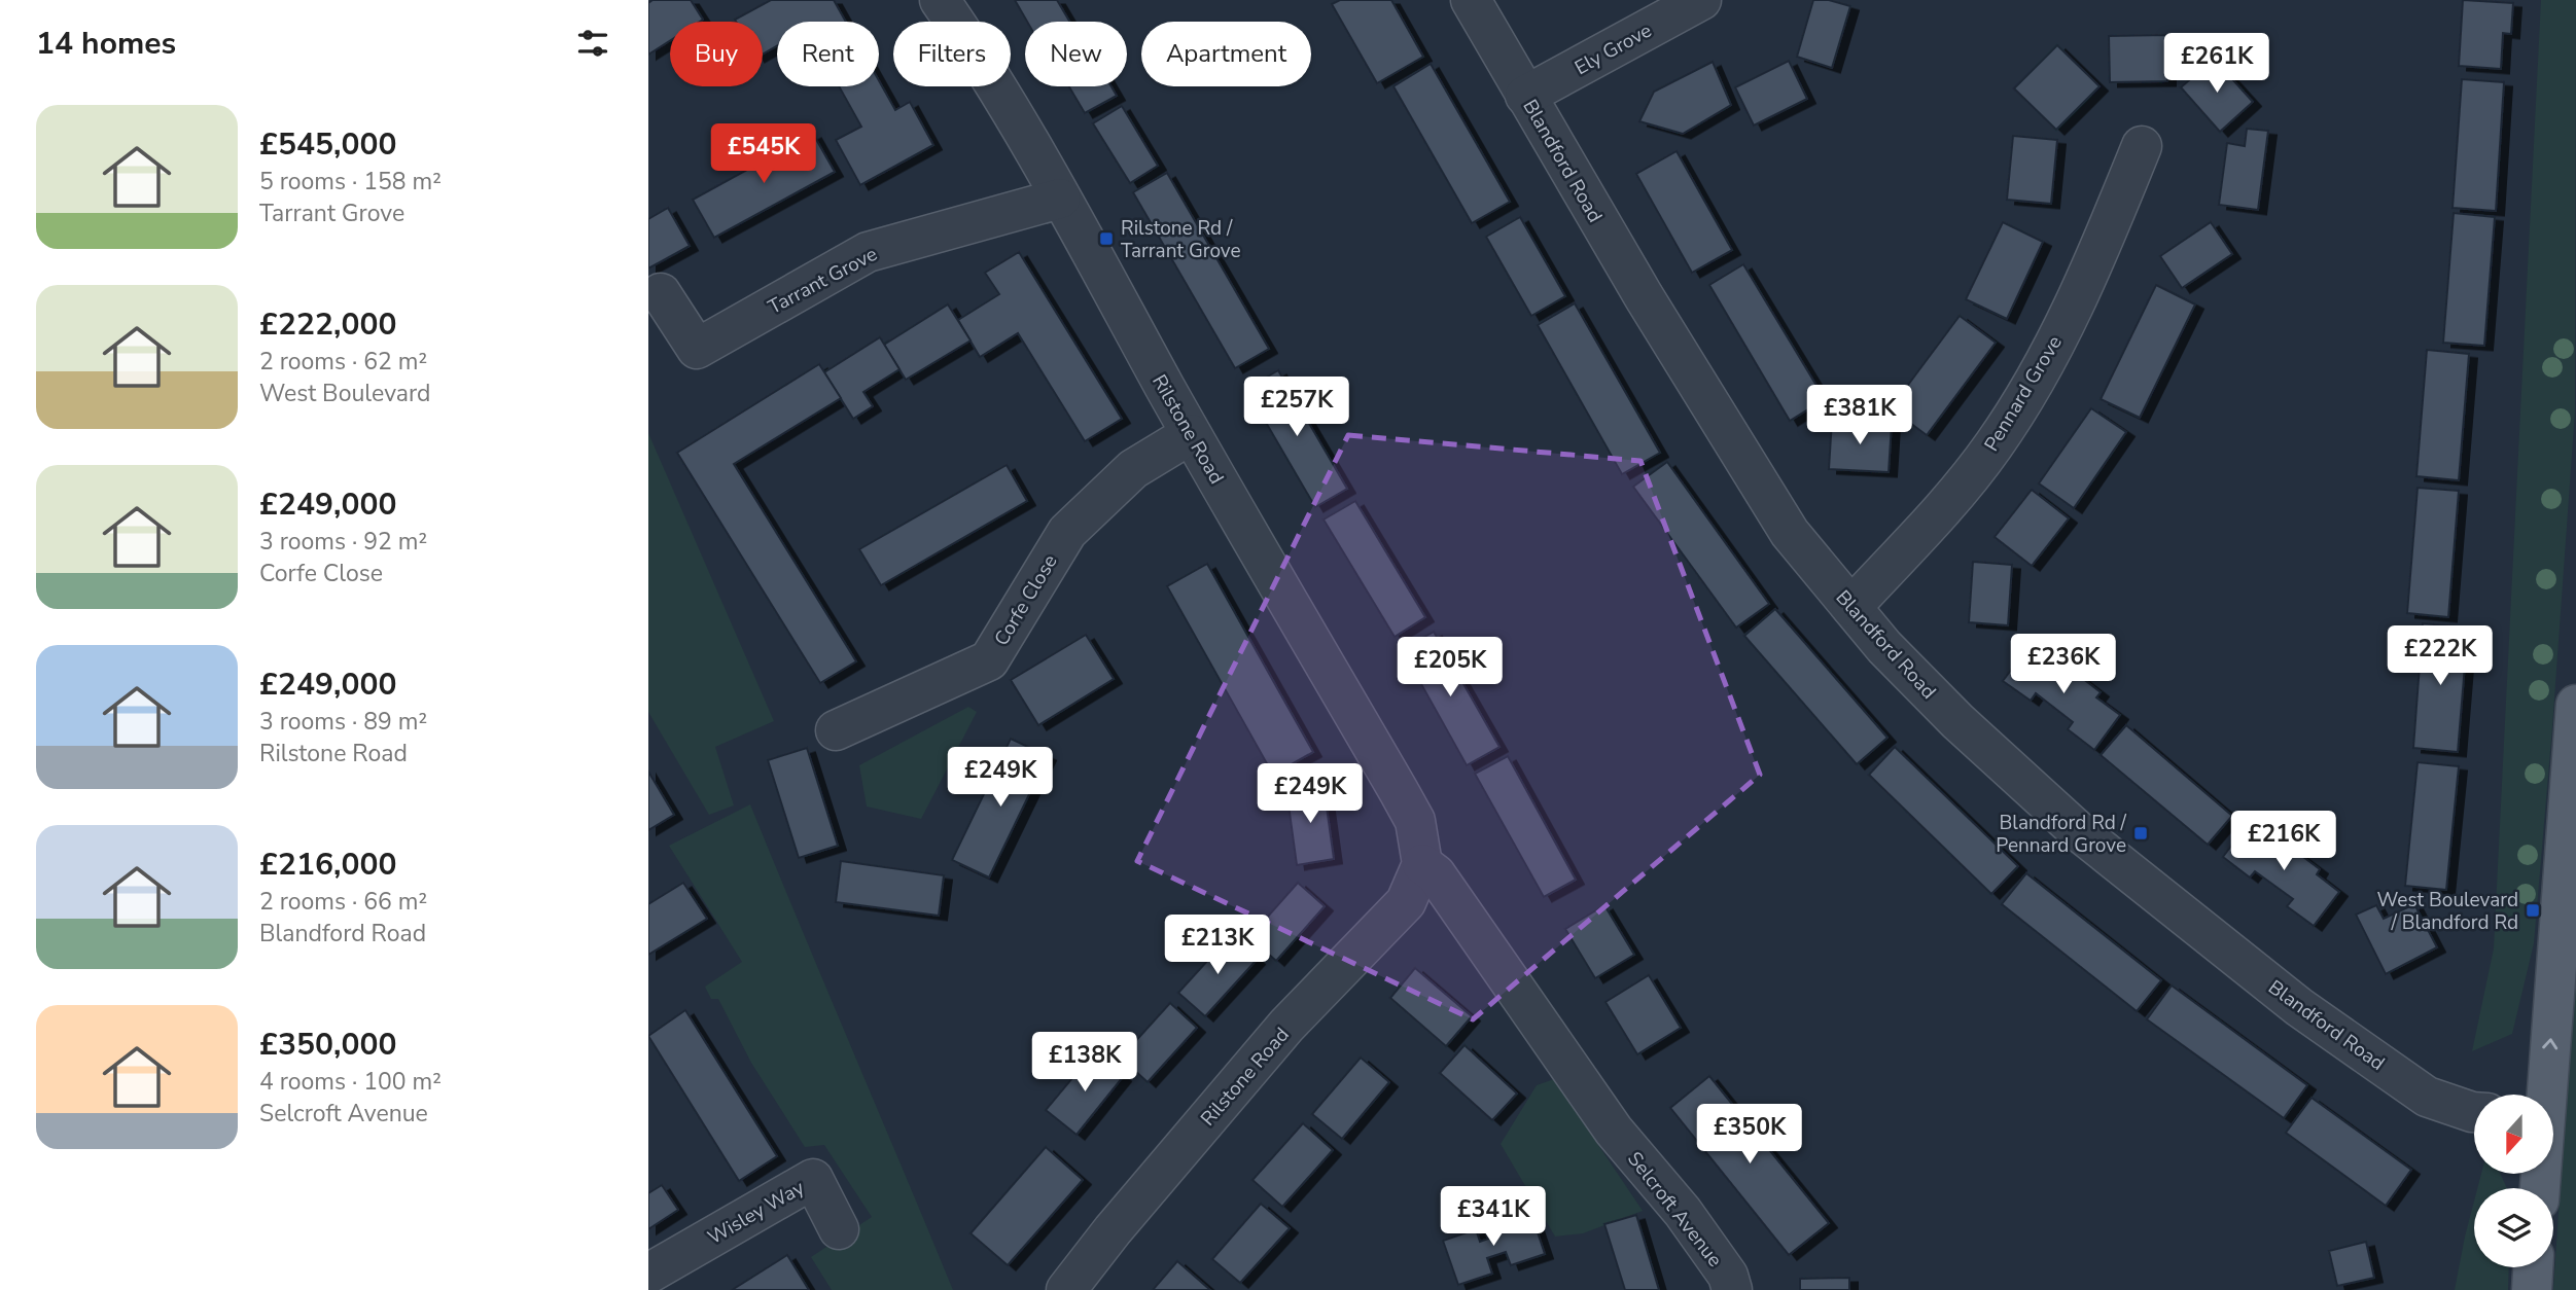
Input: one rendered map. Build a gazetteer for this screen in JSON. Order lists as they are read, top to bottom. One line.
{"streets":{"street":["Ely Grove","Blandford Road","Tarrant Grove","Pennard Grove","Rilstone Road","Corfe Close","Selcroft Avenue","Wisley Way"]},"crossings":[["Ely Grove","Blandford Road"],["Blandford Road","Pennard Grove"],["Tarrant Grove","Rilstone Road"],["Rilstone Road","Corfe Close"],["Rilstone Road","Selcroft Avenue"]],"places":{"transit":["Rilstone Rd / Tarrant Grove","Blandford Rd / Pennard Grove","West Boulevard / Blandford Rd"]},"north":"bottom","page":{"heading":"14 homes","chip":["Buy","Rent","Filters","New","Apartment"],"price":["£261K","£545K","£257K","£381K","£222K","£236K","£205K","£249K","£249K","£216K","£213K","£138K","£350K","£341K"],"list":[{"name":"£545,000","note":"5 rooms · 158 m² · Tarrant Grove"},{"name":"£222,000","note":"2 rooms · 62 m² · West Boulevard"},{"name":"£249,000","note":"3 rooms · 92 m² · Corfe Close"},{"name":"£249,000","note":"3 rooms · 89 m² · Rilstone Road"},{"name":"£216,000","note":"2 rooms · 66 m² · Blandford Road"},{"name":"£350,000","note":"4 rooms · 100 m² · Selcroft Avenue"}]}}
